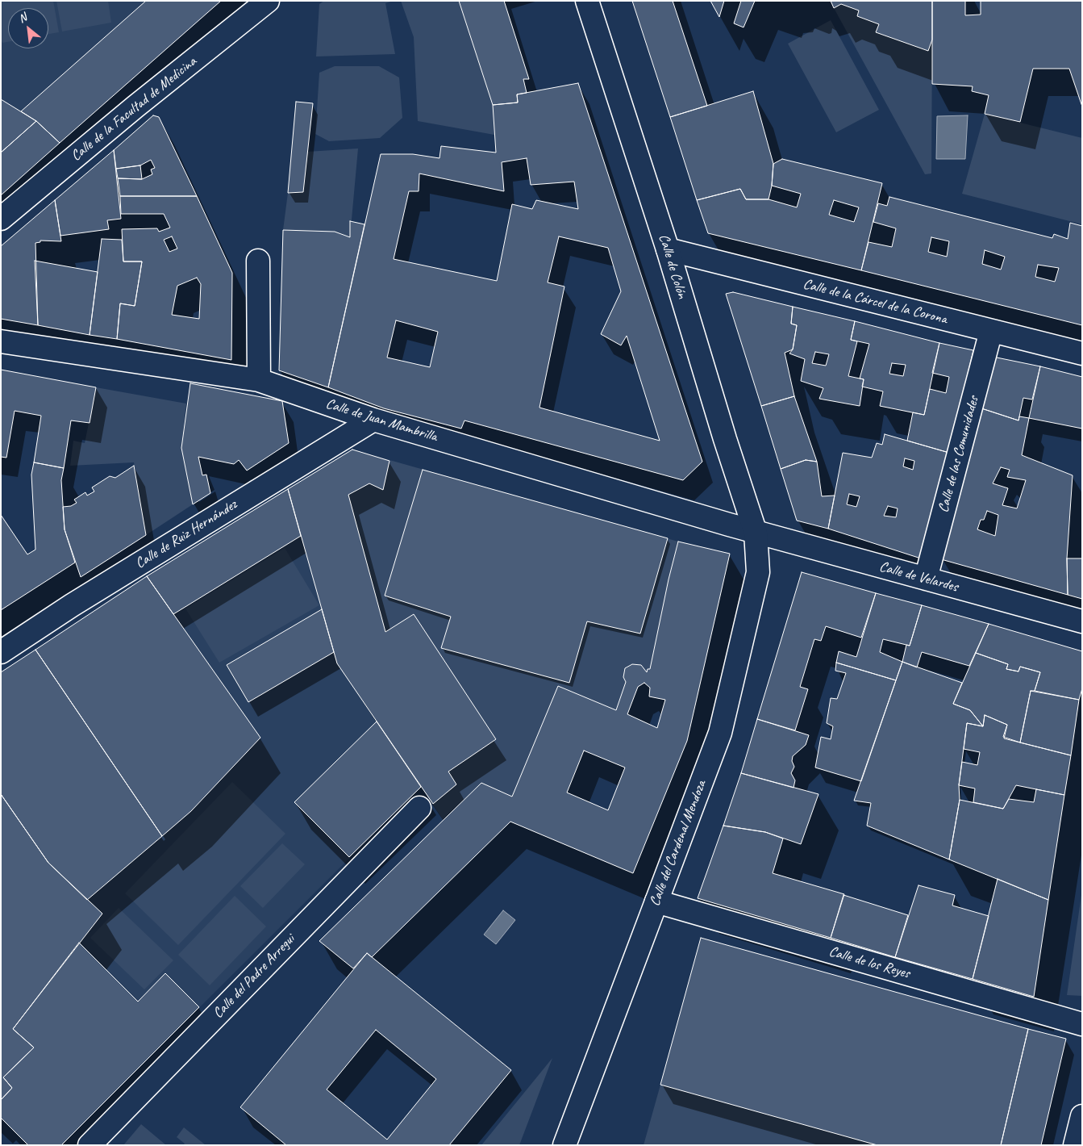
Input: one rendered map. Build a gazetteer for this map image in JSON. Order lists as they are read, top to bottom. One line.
{"streets":{"street":["Calle de la Facultad de Medicina","Calle de Colón","Calle de la Cárcel de la Corona","Calle de Juan Mambrilla","Calle de las Comunidades","Calle de Ruiz Hernández","Calle de Velardes","Calle del Cardenal Mendoza","Calle de los Reyes","Calle del Padre Arregui"]},"crossings":[["Calle de Colón","Calle de la Cárcel de la Corona"],["Calle de Colón","Calle de Juan Mambrilla"],["Calle de Colón","Calle de Velardes"],["Calle de Colón","Calle del Cardenal Mendoza"],["Calle de la Cárcel de la Corona","Calle de las Comunidades"],["Calle de Juan Mambrilla","Calle de Ruiz Hernández"],["Calle de Juan Mambrilla","Calle de Velardes"],["Calle de Juan Mambrilla","Calle del Cardenal Mendoza"],["Calle de las Comunidades","Calle de Velardes"],["Calle de Velardes","Calle del Cardenal Mendoza"],["Calle del Cardenal Mendoza","Calle de los Reyes"]],"north":"top left"}
